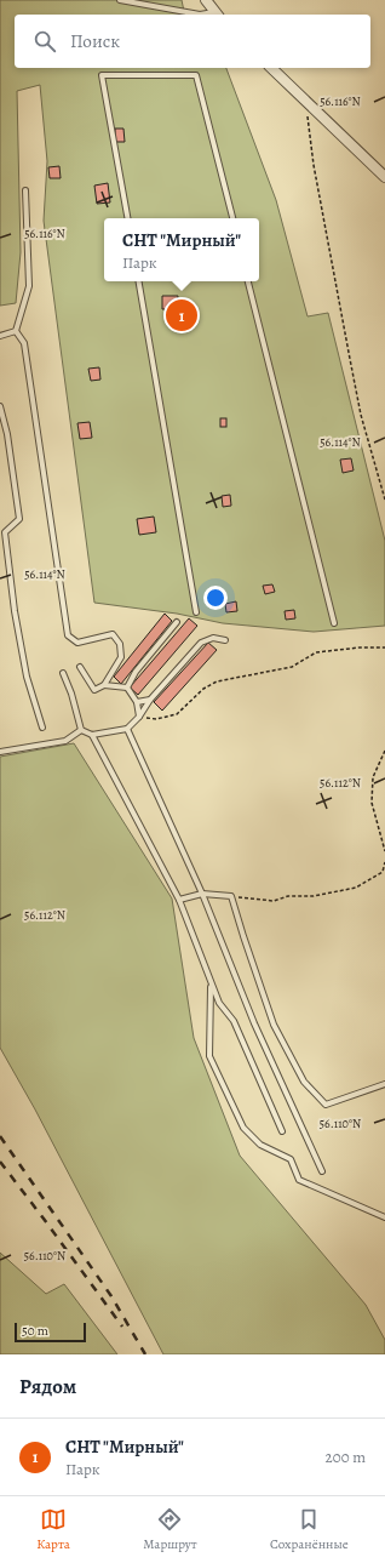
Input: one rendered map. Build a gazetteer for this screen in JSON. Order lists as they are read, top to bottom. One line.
{"scale_bar":"50 m","page":{"search":"Поиск","popup":["СНТ \"Мирный\"","Парк"],"pins":"1","scale":"50 m","heading":"Рядом","list":[{"mark":"1","name":"СНТ \"Мирный\"","note":"Парк","value":"200 m"}],"nav":["Карта","Маршрут","Сохранённые"]},"coordinates":["56.116°N","56.114°N","56.112°N","56.110°N"]}
